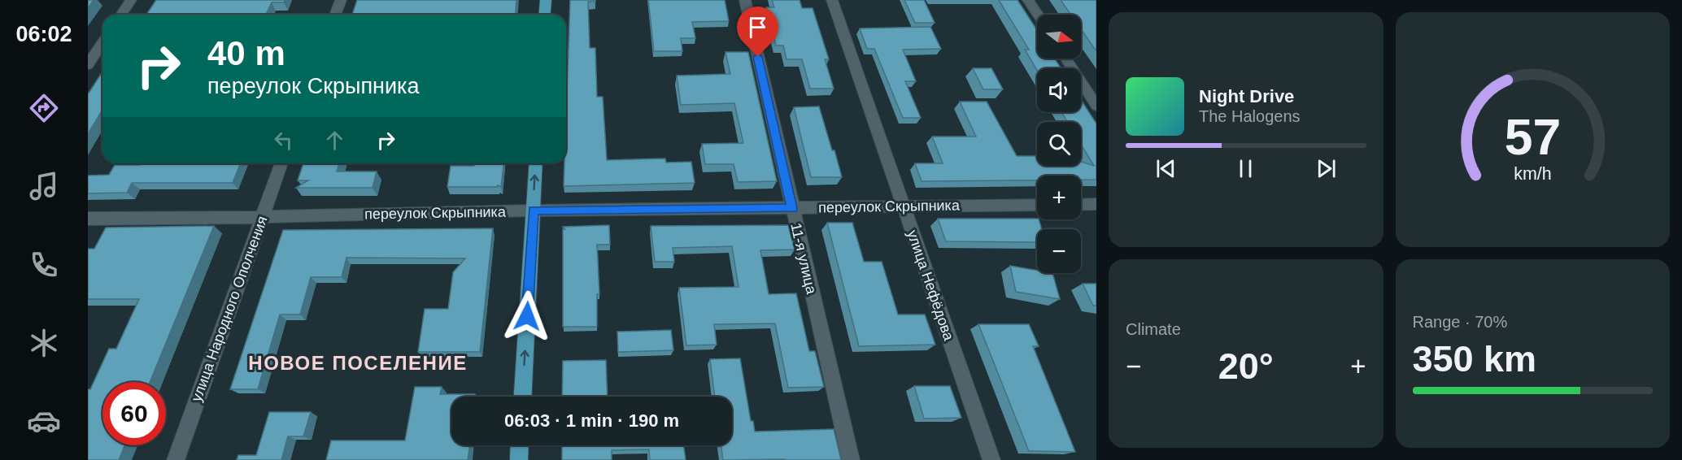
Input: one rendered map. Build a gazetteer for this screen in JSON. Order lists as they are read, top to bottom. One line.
{"streets":{"street":["переулок Скрыпника","11-я улица","улица Нефёдова","улица Народного Ополчения"]},"crossings":[["переулок Скрыпника","11-я улица"],["переулок Скрыпника","улица Нефёдова"],["переулок Скрыпника","улица Народного Ополчения"]],"districts":["НОВОЕ ПОСЕЛЕНИЕ"],"north":"right","page":{"tabs":"06:02","map_buttons":["+","−"],"turn":["40 m","переулок Скрыпника"],"song":["Night Drive","The Halogens"],"tile":["Climate",["Range · 70%","350 km"]],"heat":["−","20°","+"],"limit":"60","trip":"06:03 · 1 min · 190 m","gauge":["57","km/h"]}}
